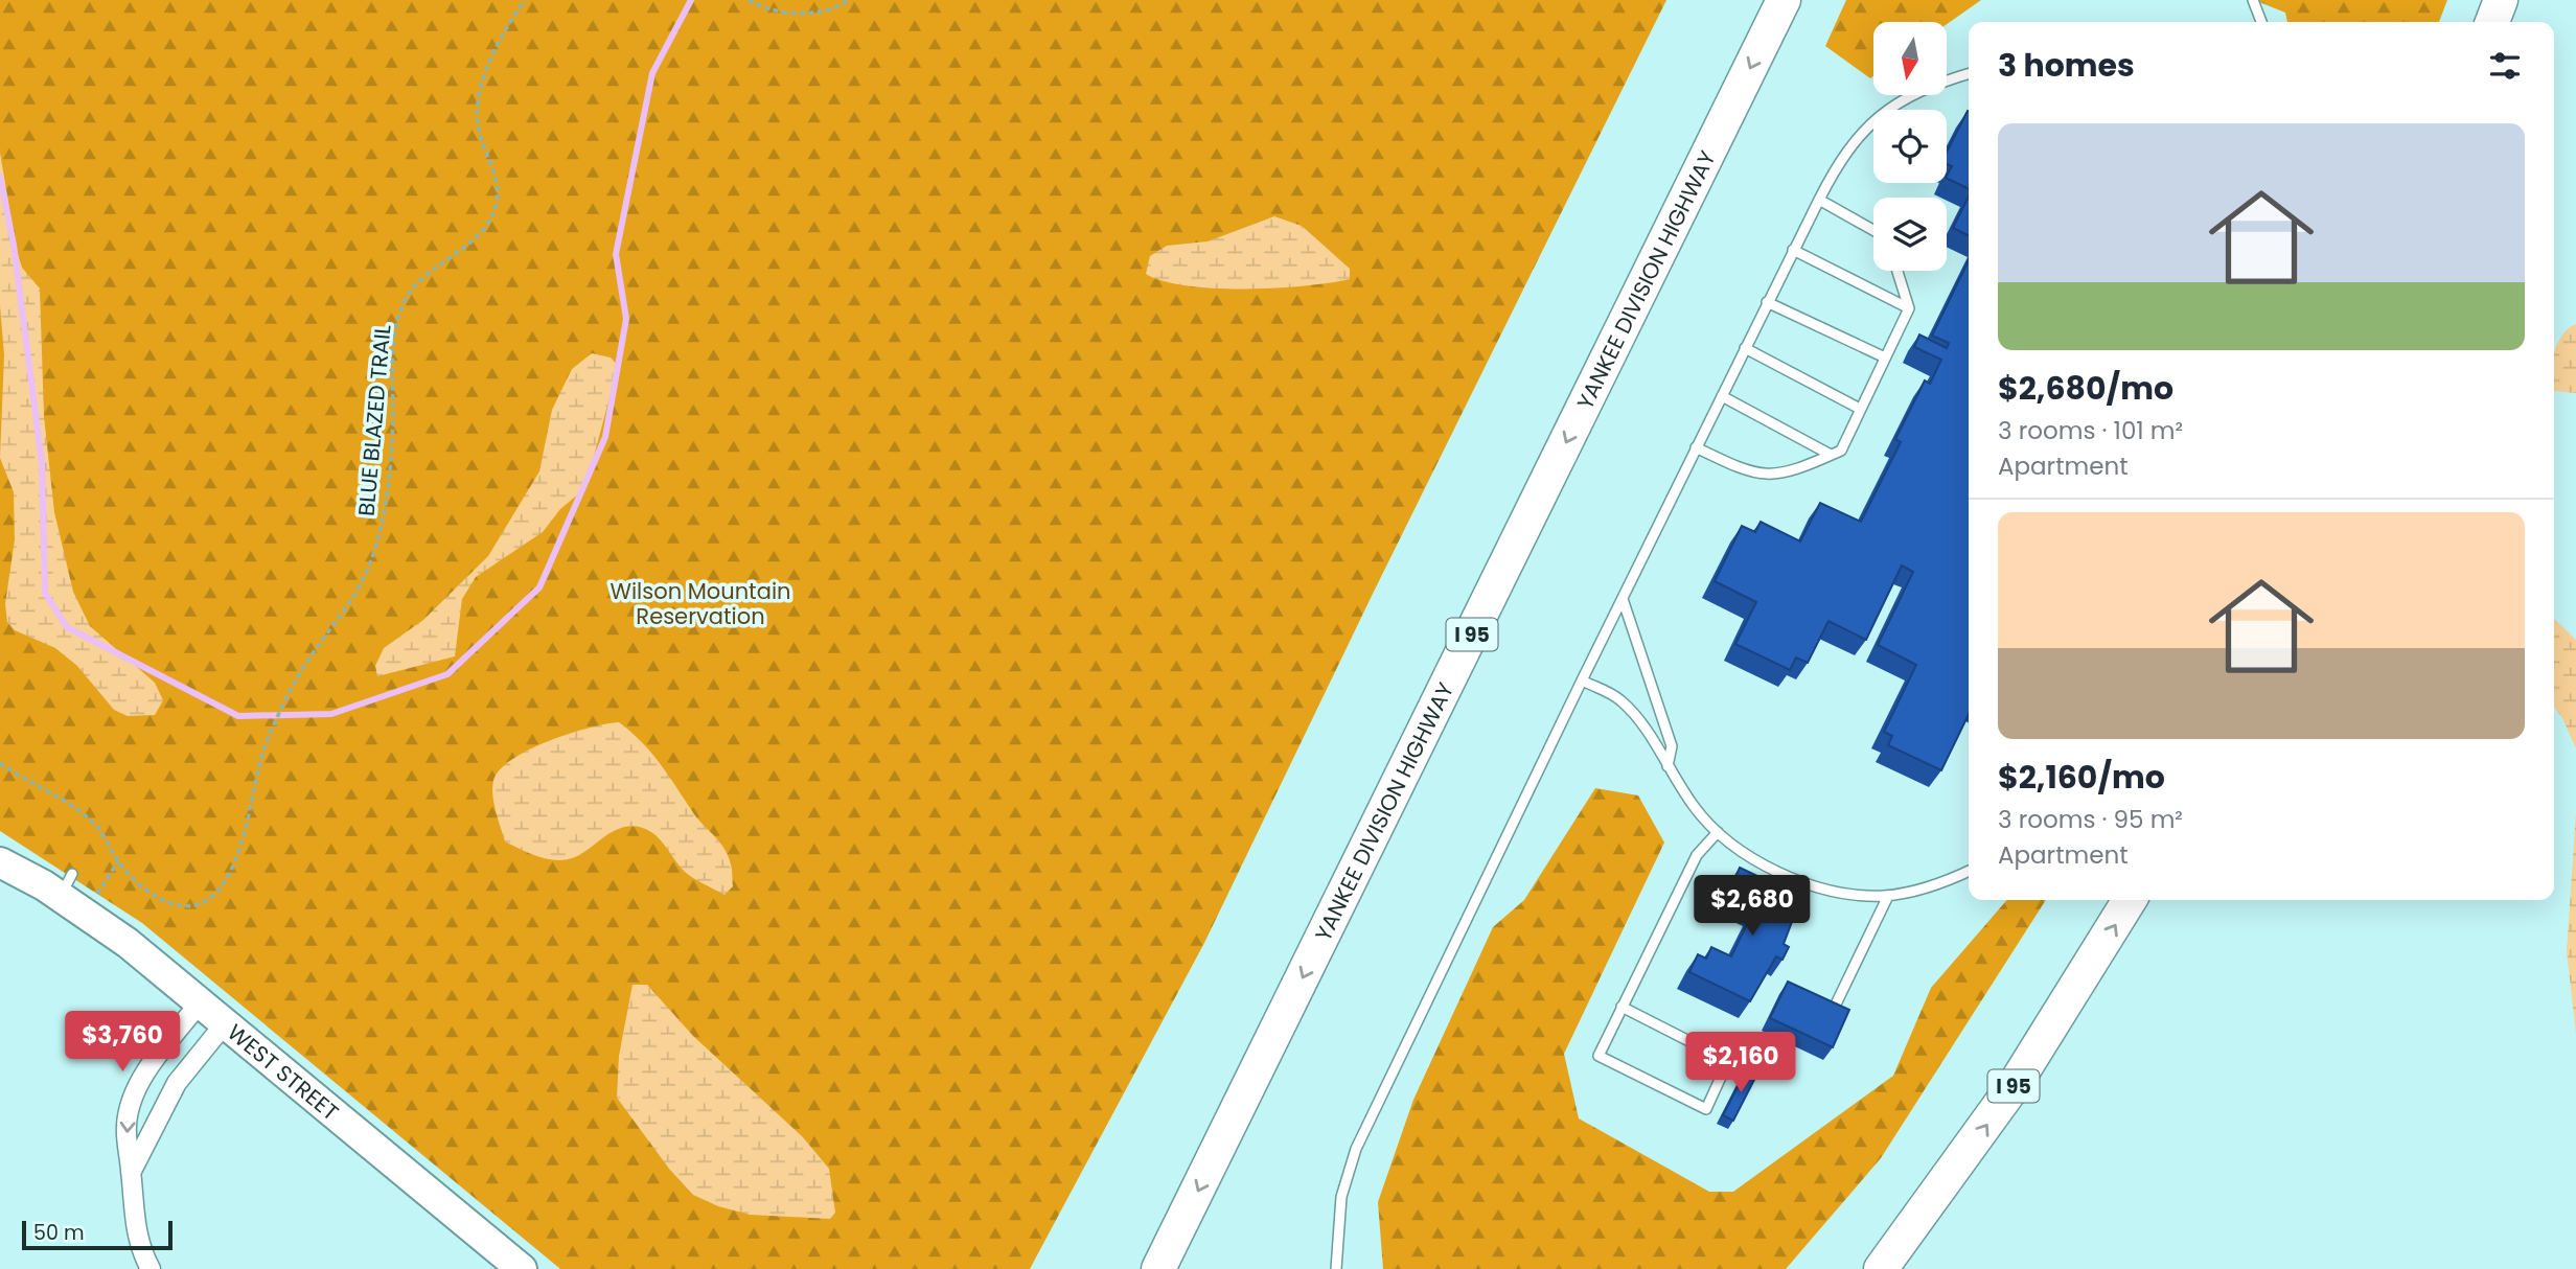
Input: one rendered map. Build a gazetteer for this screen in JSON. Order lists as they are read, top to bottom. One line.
{"streets":{"highway":["YANKEE DIVISION HIGHWAY","I 95"],"main road":["WEST STREET"],"path":["BLUE BLAZED TRAIL"]},"one_way":["YANKEE DIVISION HIGHWAY"],"parks":["Wilson Mountain Reservation"],"scale_bar":"50 m","north":"bottom","page":{"heading":"3 homes","list":[{"name":"$2,680/mo","note":"3 rooms · 101 m² · Apartment"},{"name":"$2,160/mo","note":"3 rooms · 95 m² · Apartment"}],"price":["$2,680","$3,760","$2,160"],"scale":"50 m"}}
